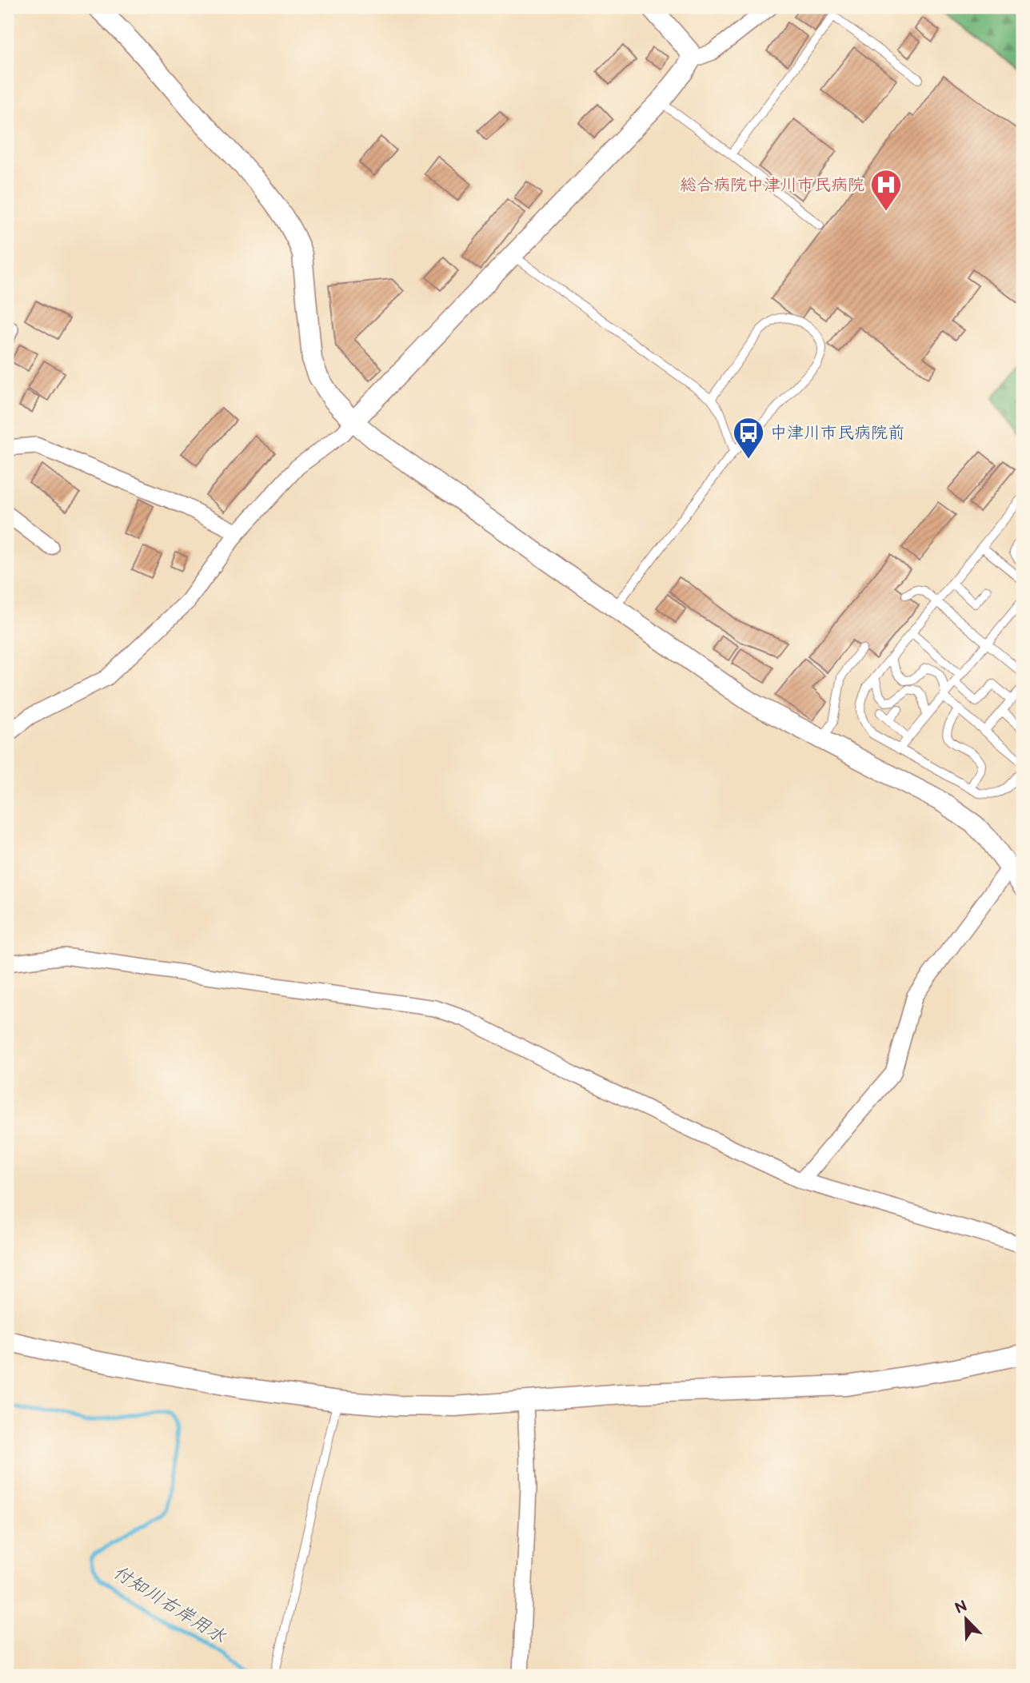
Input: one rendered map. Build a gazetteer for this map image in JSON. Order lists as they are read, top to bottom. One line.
{"water":["付知川右岸用水"],"places":{"hospital":["総合病院中津川市民病院"],"bus stop":["中津川市民病院前"]},"north":"top left"}
